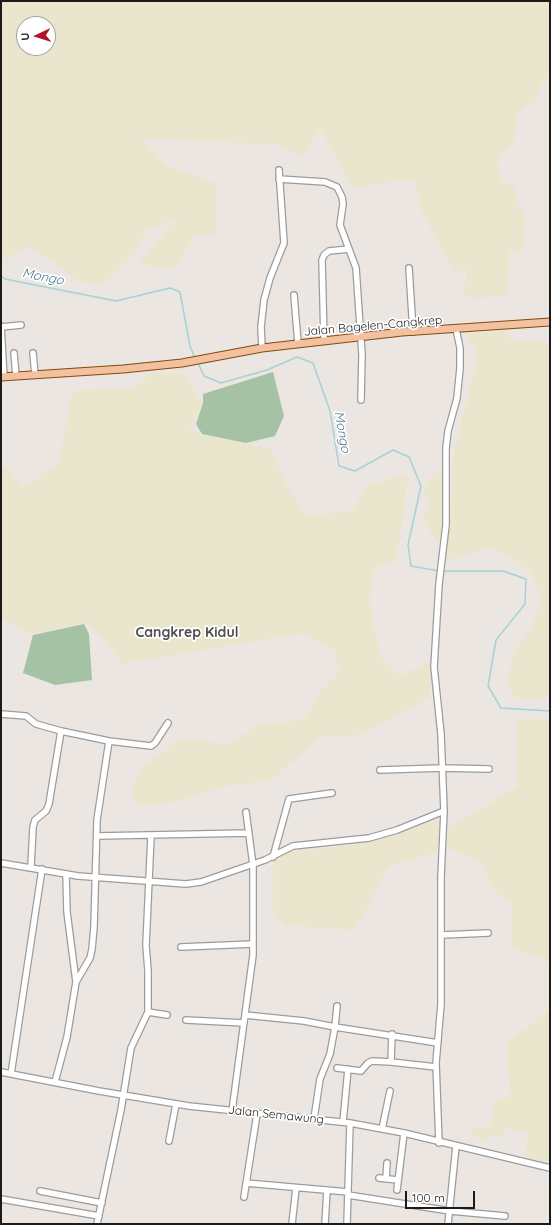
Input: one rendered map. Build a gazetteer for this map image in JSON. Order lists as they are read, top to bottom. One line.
{"streets":{"main road":["Jalan Bagelen-Cangkrep"],"street":["Jalan Semawung"]},"districts":["Cangkrep Kidul"],"water":["Mongo"],"scale_bar":"100 m","north":"left"}
